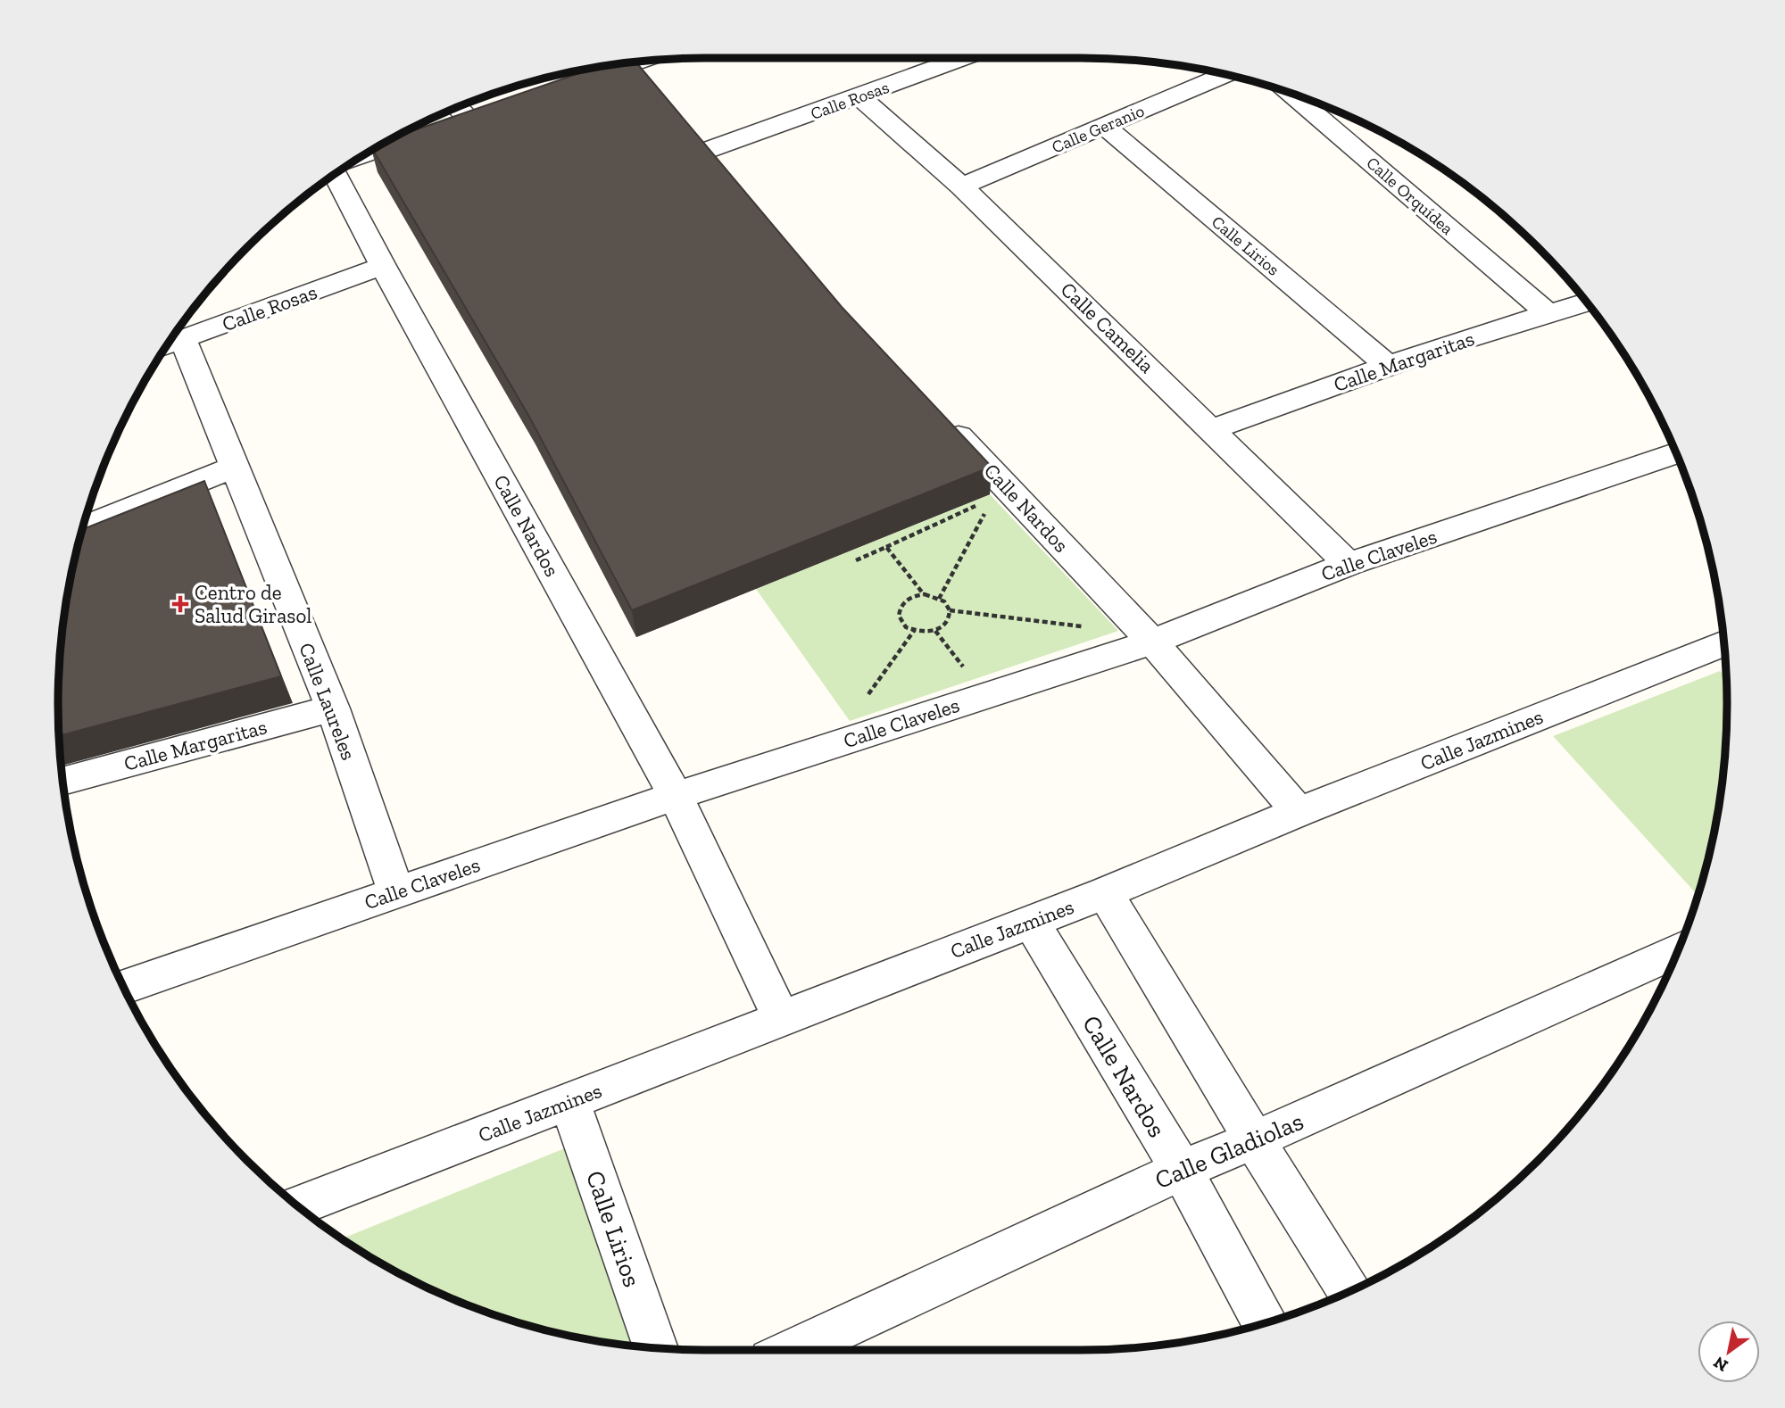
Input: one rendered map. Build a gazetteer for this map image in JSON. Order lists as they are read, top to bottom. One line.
{"streets":{"street":["Calle Rosas","Calle Geranio","Calle Orquídea","Calle Lirios","Calle Camelia","Calle Margaritas","Calle Nardos","Calle Claveles","Calle Laureles","Calle Jazmines","Calle Gladiolas"]},"crossings":[["Calle Rosas","Calle Camelia"],["Calle Rosas","Calle Nardos"],["Calle Rosas","Calle Laureles"],["Calle Geranio","Calle Lirios"],["Calle Geranio","Calle Camelia"],["Calle Orquídea","Calle Margaritas"],["Calle Lirios","Calle Margaritas"],["Calle Lirios","Calle Jazmines"],["Calle Camelia","Calle Margaritas"],["Calle Camelia","Calle Claveles"],["Calle Margaritas","Calle Laureles"],["Calle Nardos","Calle Claveles"],["Calle Nardos","Calle Jazmines"],["Calle Nardos","Calle Gladiolas"],["Calle Claveles","Calle Laureles"]],"places":{"health":["Centro de Salud Girasol"]},"north":"bottom left"}
